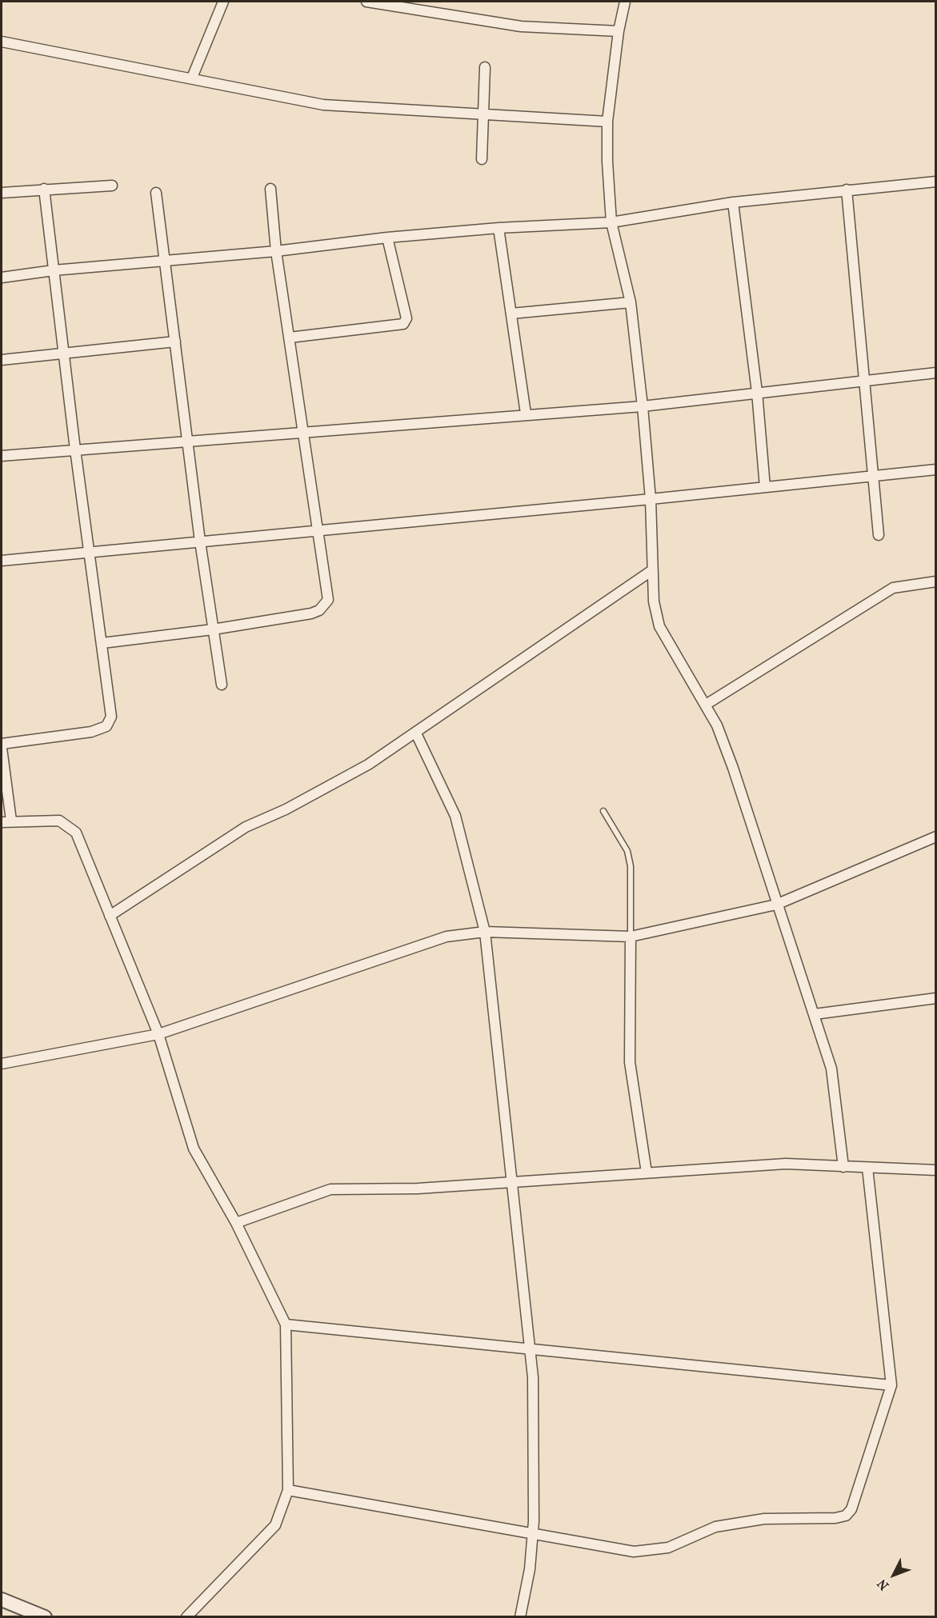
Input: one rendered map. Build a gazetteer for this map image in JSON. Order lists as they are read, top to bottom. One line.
{"north":"bottom left"}
